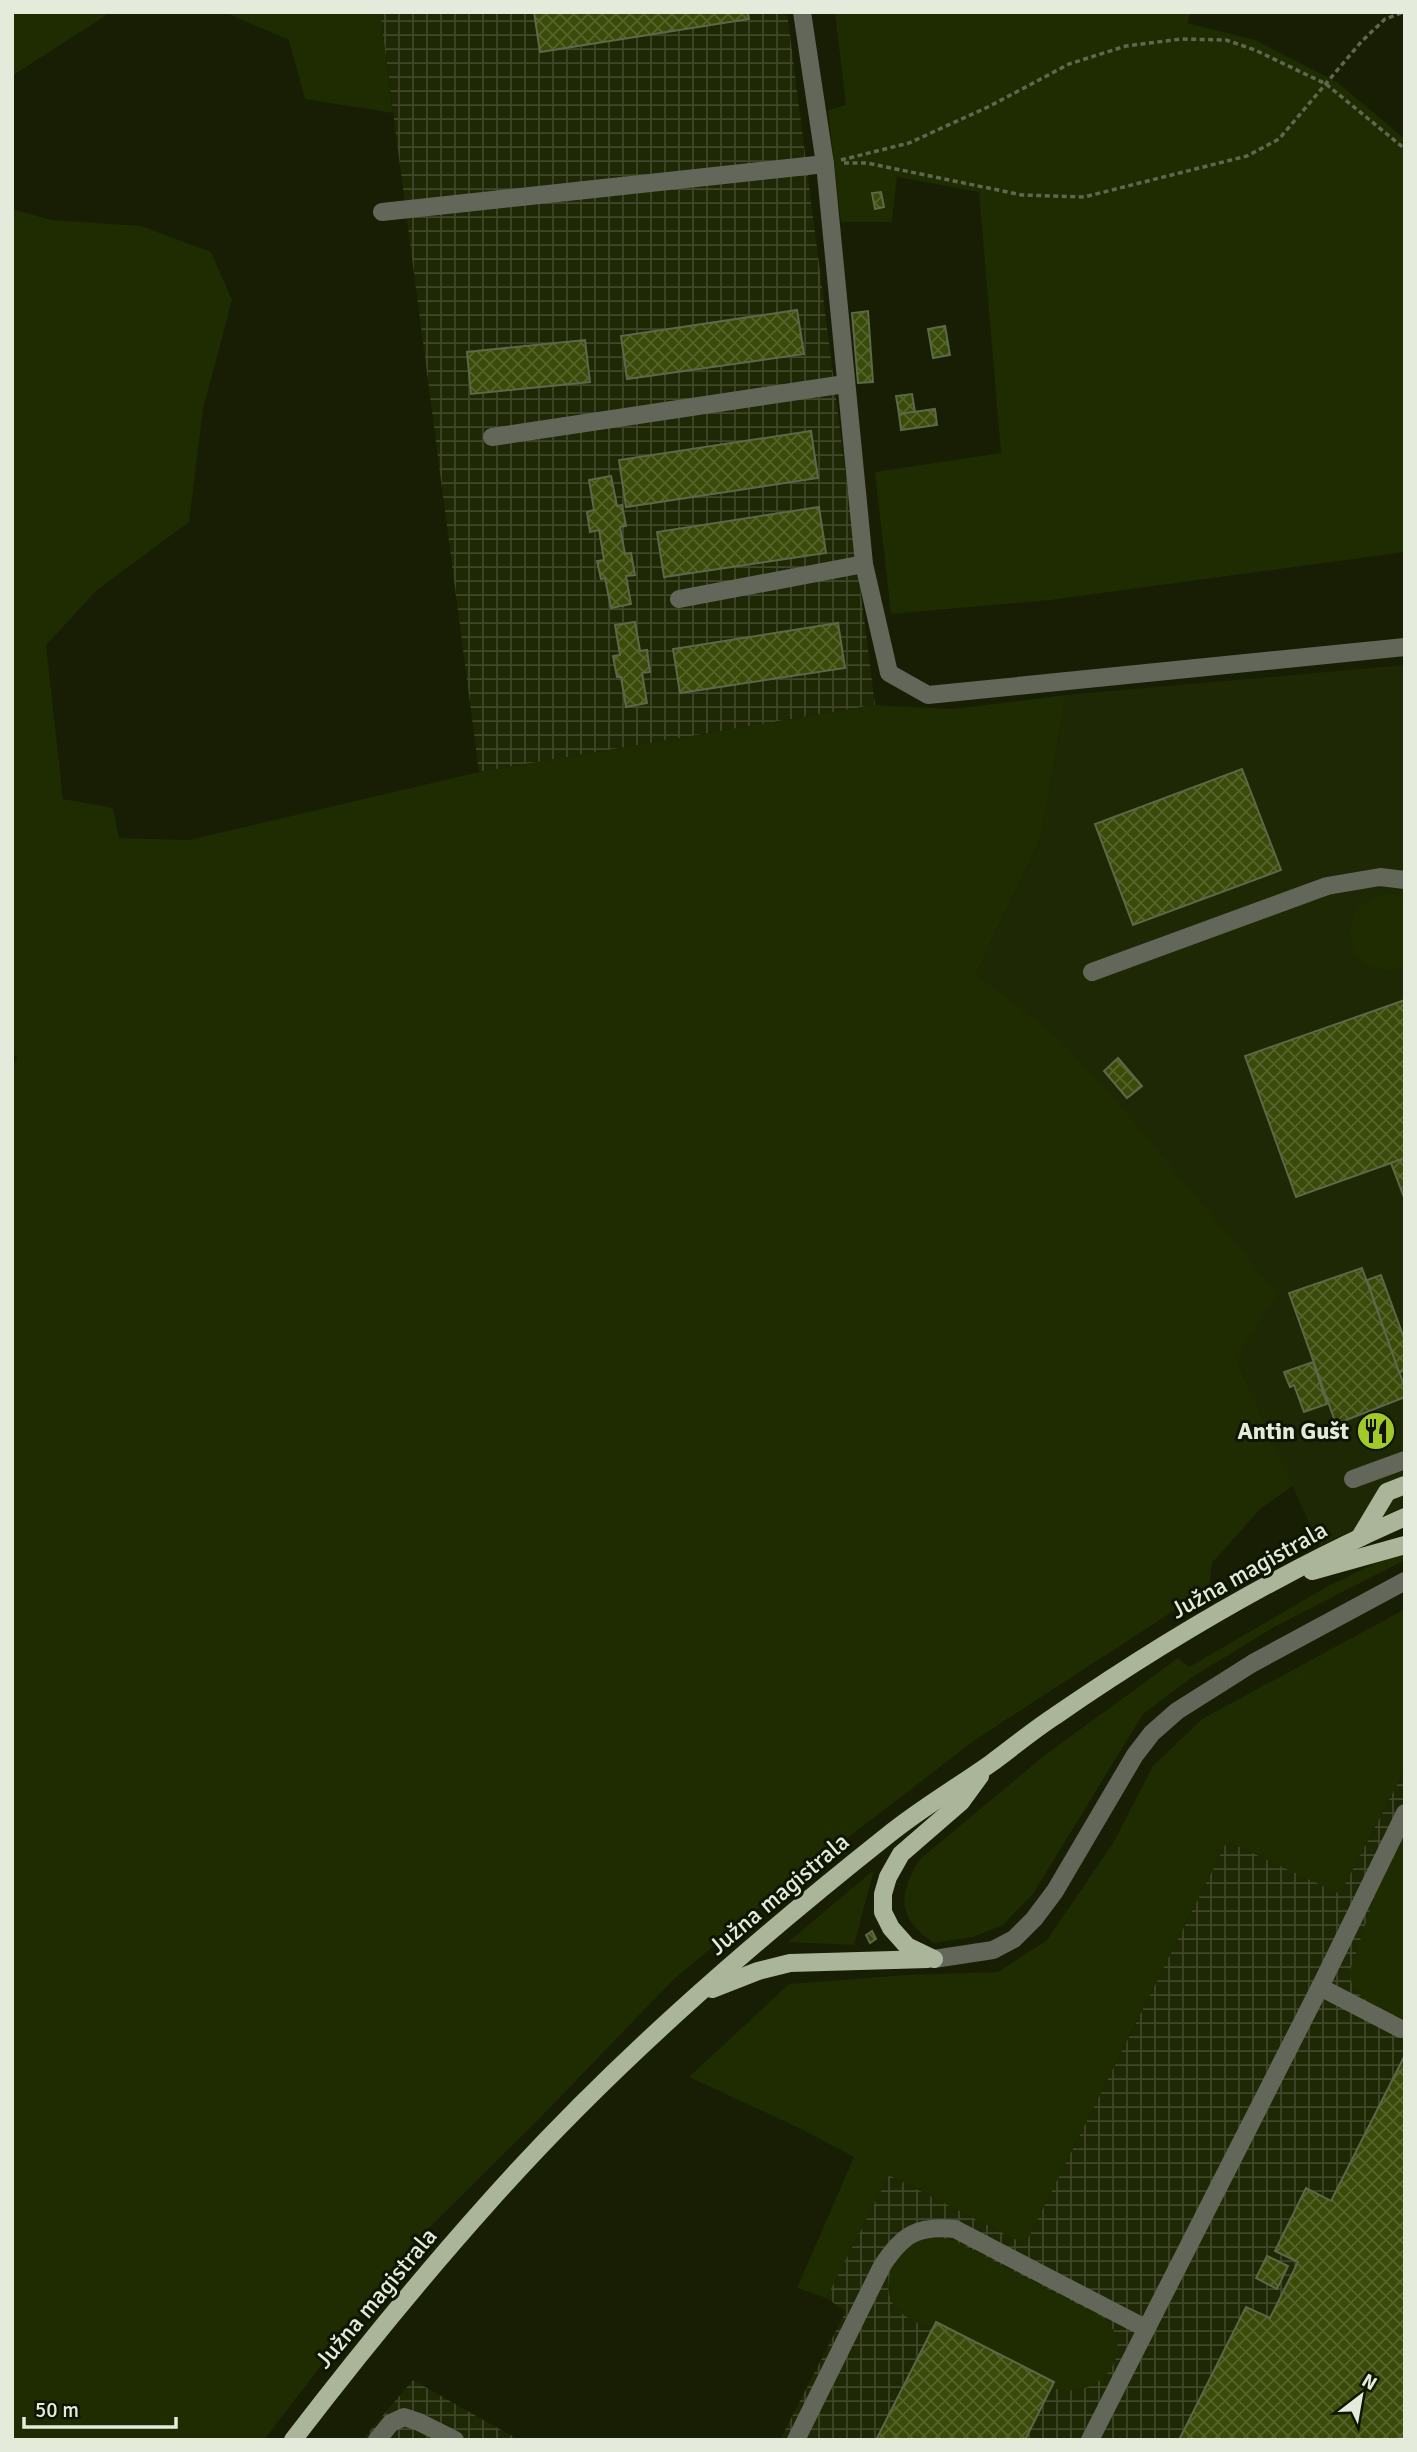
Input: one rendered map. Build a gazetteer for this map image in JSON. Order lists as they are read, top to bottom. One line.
{"streets":{"main road":["Južna magistrala"]},"places":{"restaurant":["Antin Gušt"]},"scale_bar":"50 m","north":"top right"}
